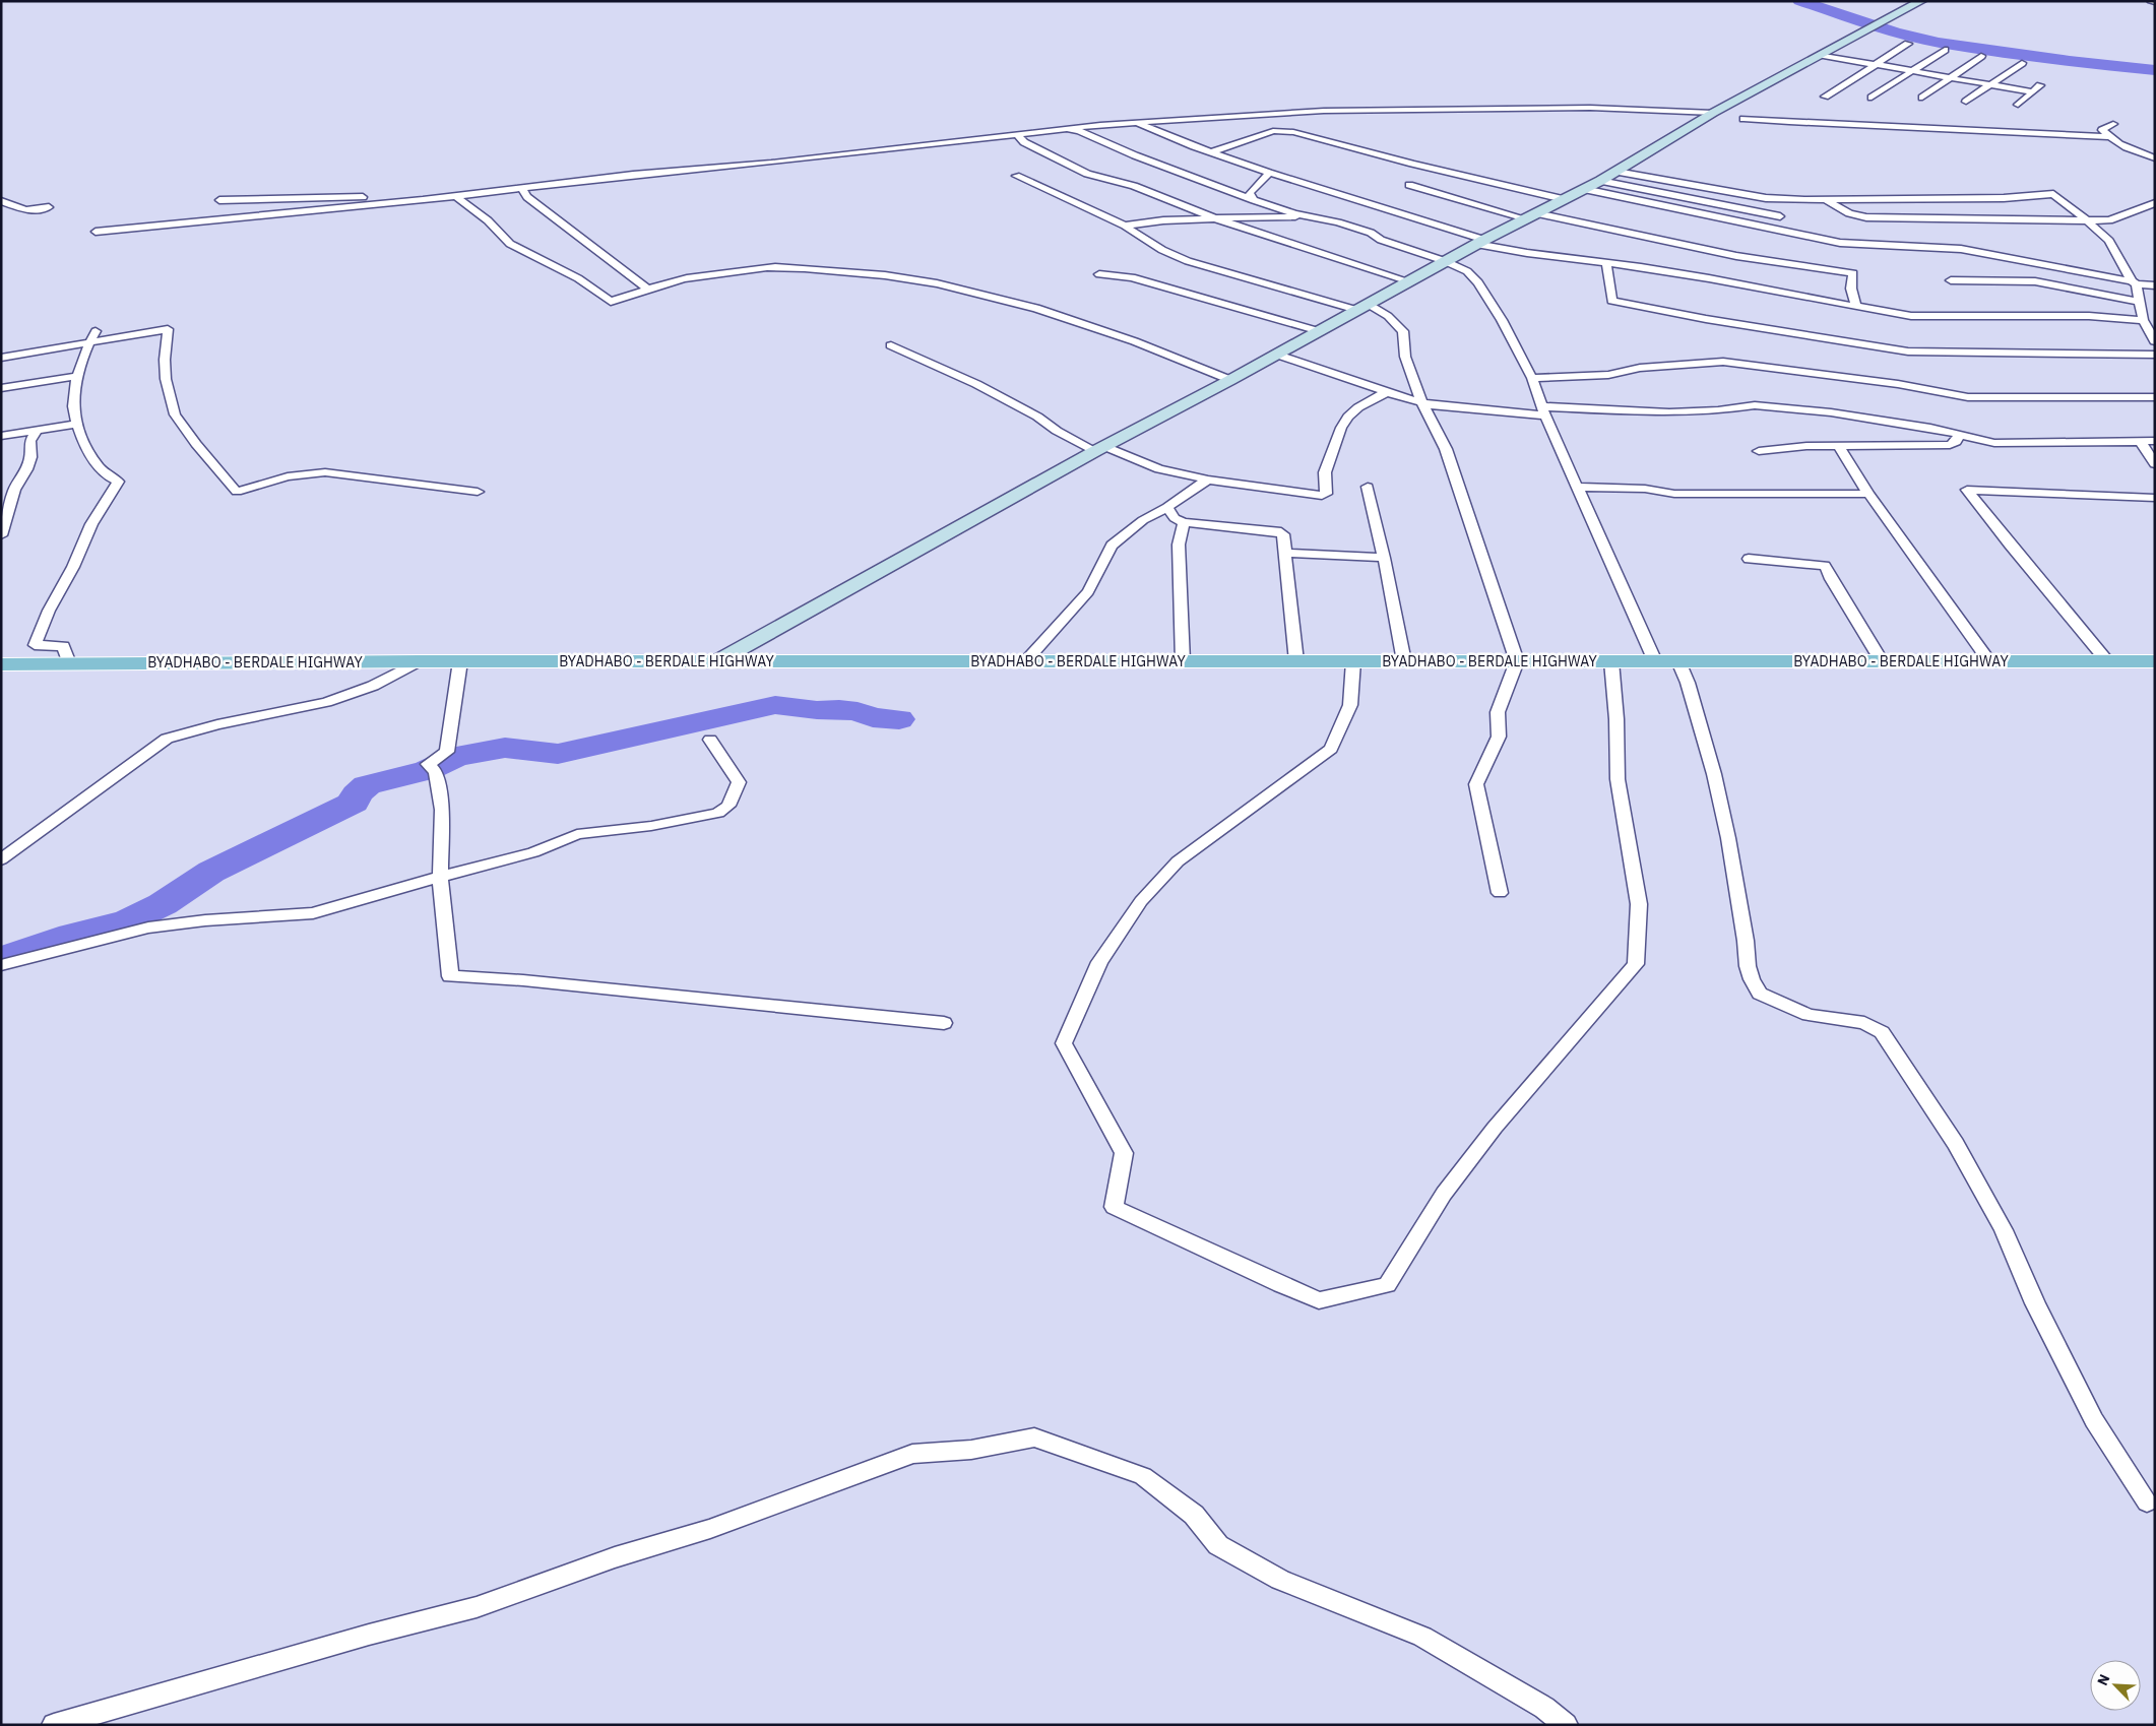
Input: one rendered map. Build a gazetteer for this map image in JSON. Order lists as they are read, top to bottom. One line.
{"streets":{"main road":["BYADHABO - BERDALE HIGHWAY"]},"north":"top left"}
